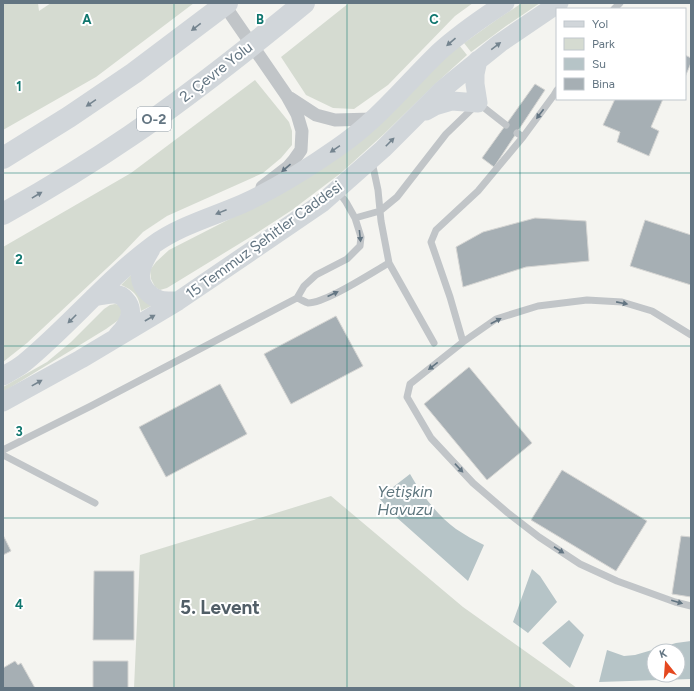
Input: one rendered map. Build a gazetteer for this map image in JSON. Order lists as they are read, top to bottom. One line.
{"streets":{"highway":["2. Çevre Yolu","O-2"],"main road":["15 Temmuz Şehitler Caddesi"]},"districts":["5. Levent"],"water":["Yetişkin Havuzu"],"legend":["Yol","Park","Su","Bina"],"north":"top","grid":{"columns":["A","B","C"],"rows":["1","2","3","4"]}}
